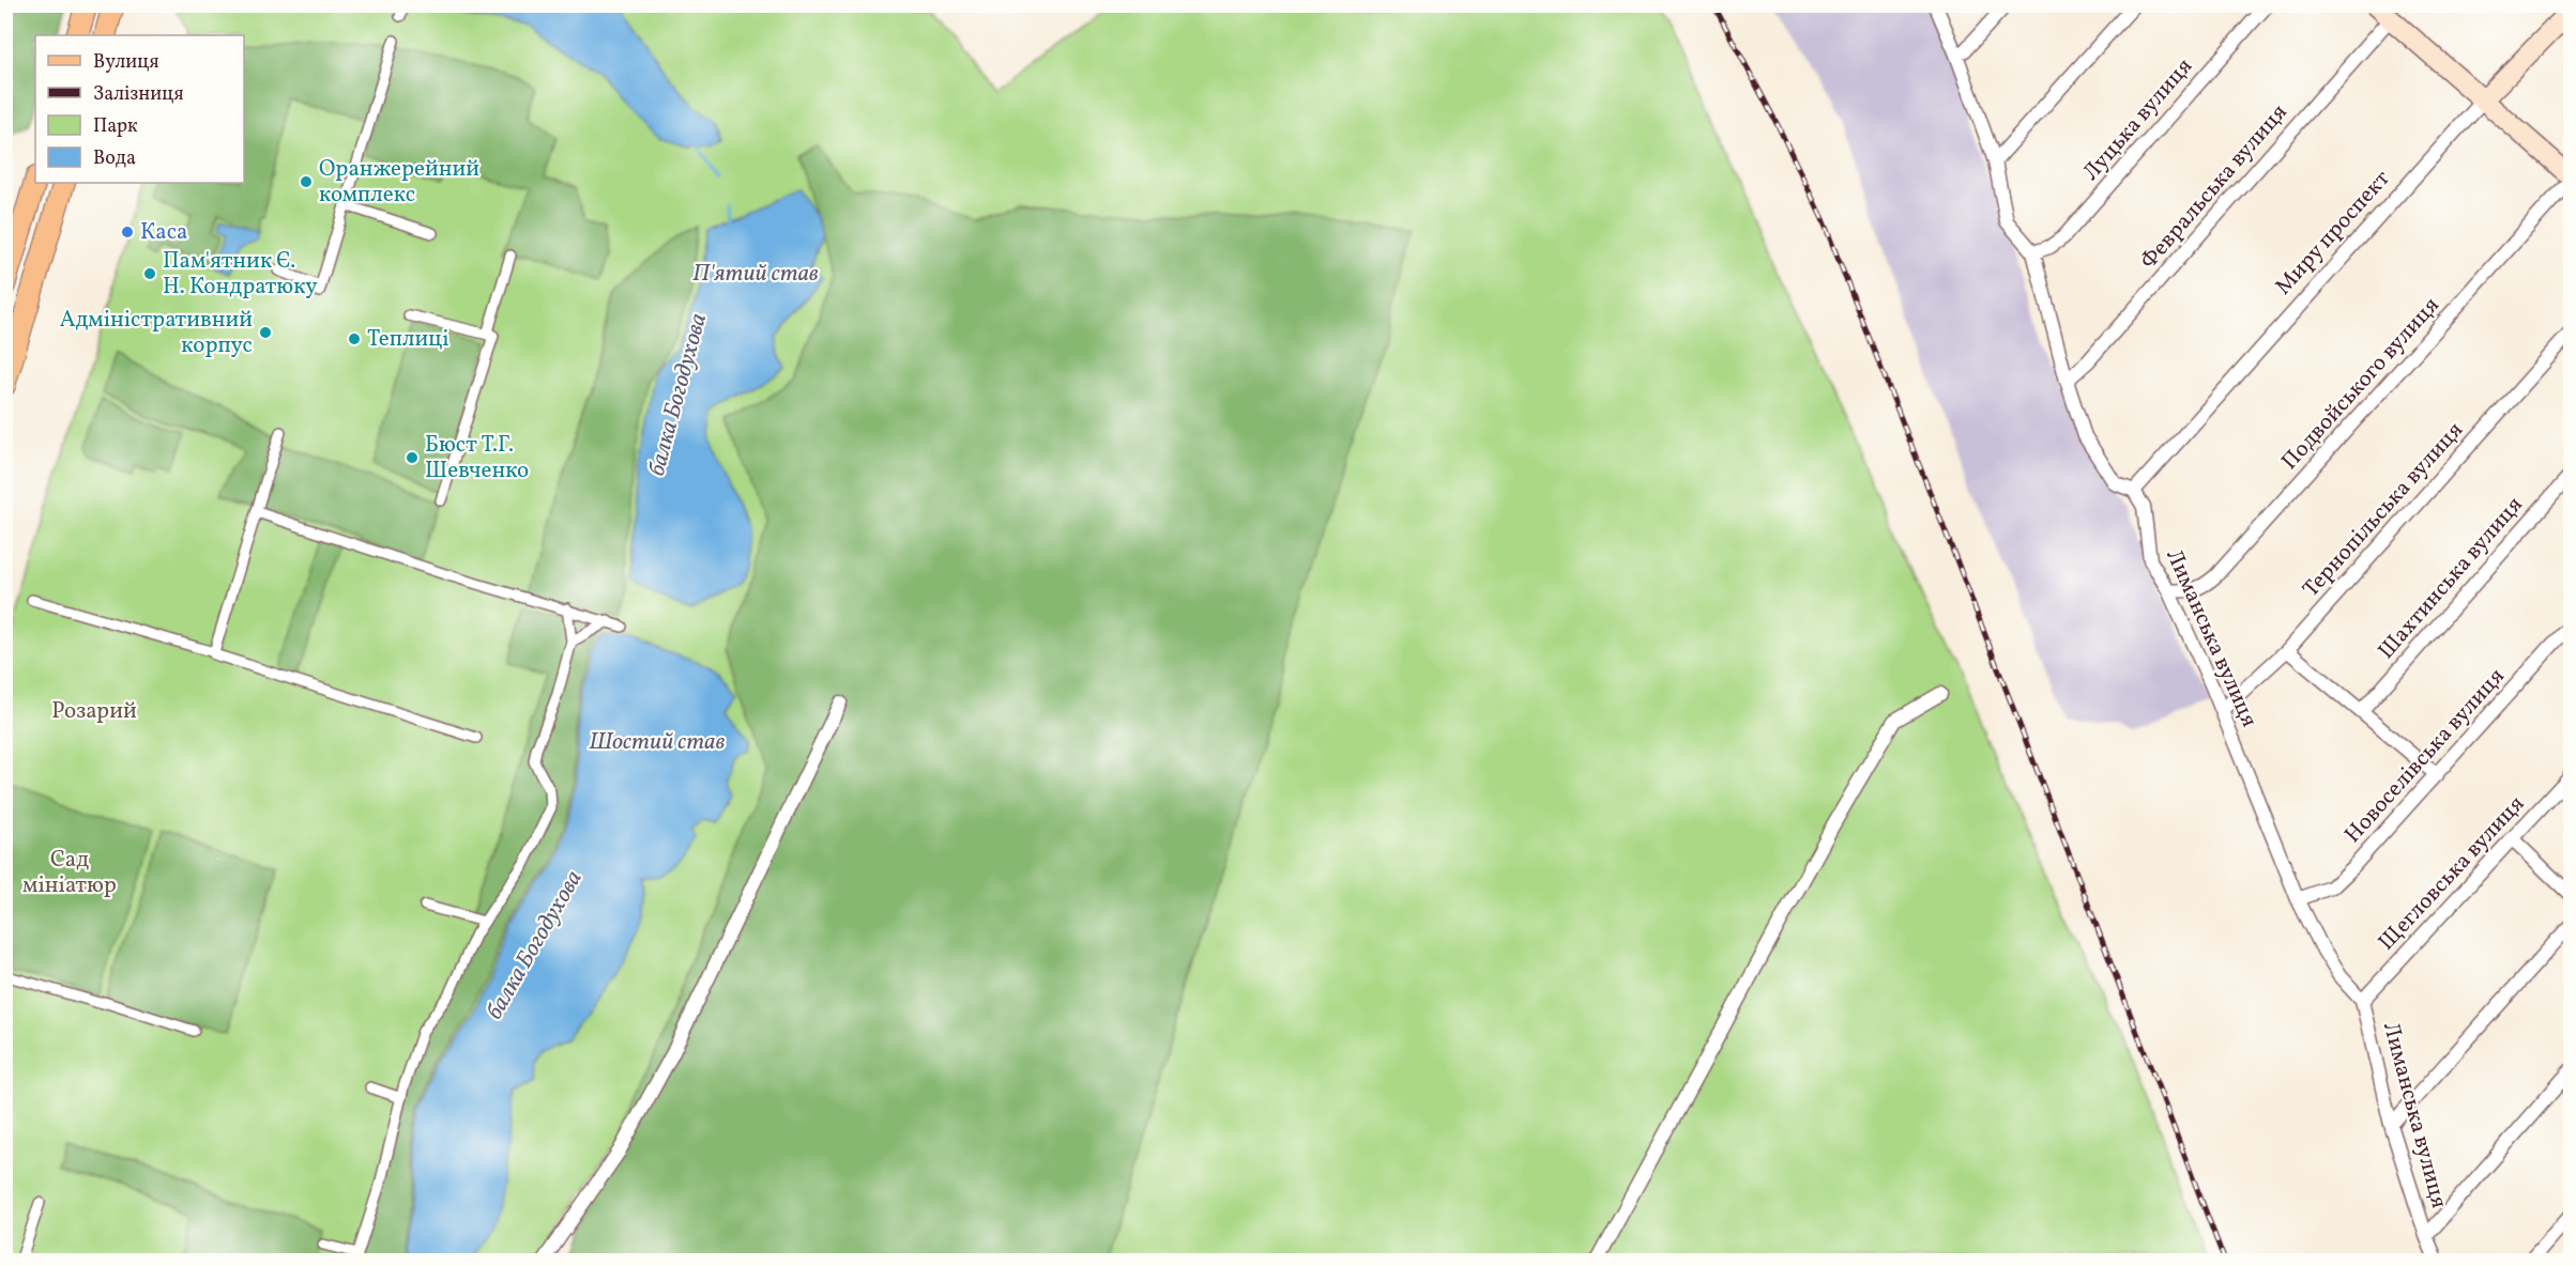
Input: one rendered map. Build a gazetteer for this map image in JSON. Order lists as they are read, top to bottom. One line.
{"streets":{"main road":["Миру проспект"],"street":["Луцька вулиця","Февральська вулиця","Подвойського вулиця","Тернопільська вулиця","Шахтинська вулиця","Лиманська вулиця","Новоселівська вулиця","Щегловська вулиця"]},"crossings":[["Миру проспект","Лиманська вулиця"],["Подвойського вулиця","Лиманська вулиця"],["Тернопільська вулиця","Лиманська вулиця"],["Лиманська вулиця","Новоселівська вулиця"],["Лиманська вулиця","Щегловська вулиця"]],"water":["П'ятий став","балка Богодухова","Шостий став"],"parks":["Розарий","Сад мініатюр"],"places":["Оранжерейний комплекс","Каса","Пам'ятник Є. Н. Кондратюку","Адміністративний корпус","Теплиці","Бюст Т.Г. Шевченко"],"legend":["Вулиця","Залізниця","Парк","Вода"]}
